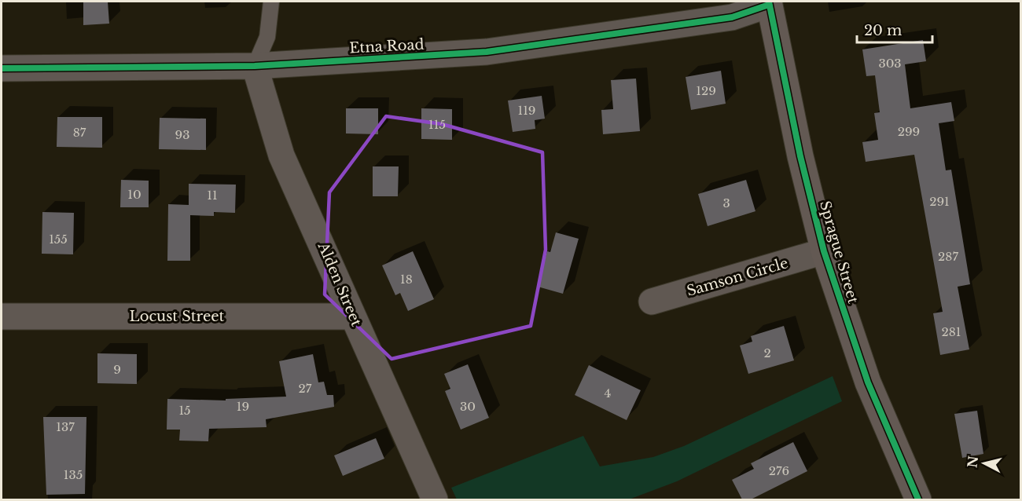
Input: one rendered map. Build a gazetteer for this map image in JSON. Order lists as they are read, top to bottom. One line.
{"streets":{"main road":["Sprague Street"],"street":["Etna Road","Samson Circle","Alden Street","Locust Street"]},"crossings":[["Etna Road","Sprague Street"],["Etna Road","Alden Street"],["Sprague Street","Samson Circle"],["Alden Street","Locust Street"]],"house_numbers":["303","129","119","115","299","87","93","10","11","291","3","155","287","18","281","2","9","27","4","19","30","15","137","276","135"],"scale_bar":"20 m","north":"left"}
